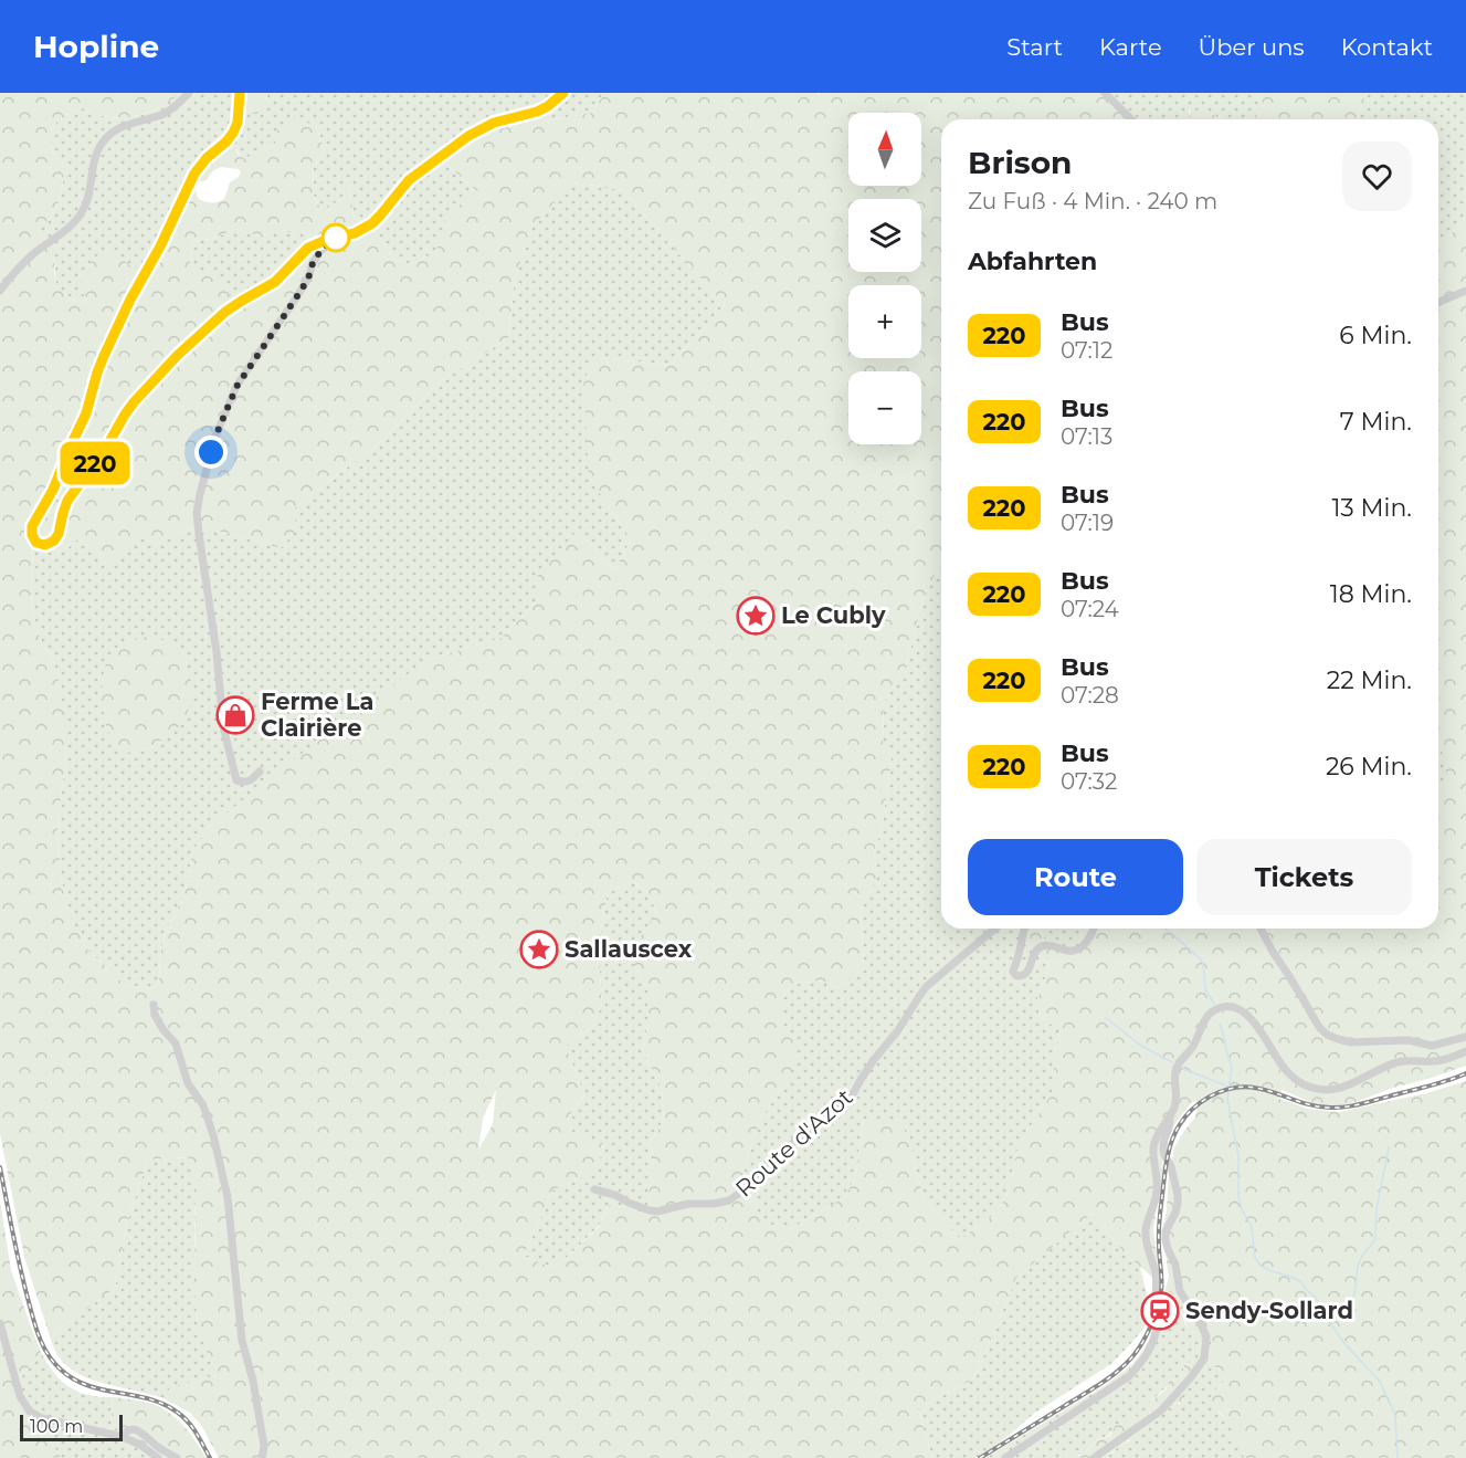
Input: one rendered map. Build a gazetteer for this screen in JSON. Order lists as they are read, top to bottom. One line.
{"streets":{"street":["Route d'Azot"]},"places":{"place":["Le Cubly","Sallauscex"],"shop":["Ferme La Clairière"],"station":["Sendy-Sollard"]},"lines":["bus line 220"],"scale_bar":"100 m","north":"top","page":{"header":"Hopline","nav":["Start","Karte","Über uns","Kontakt"],"on_map":"220","map_buttons":["+","−"],"heading":[["Brison","Zu Fuß · 4 Min. · 240 m"],"Abfahrten"],"list":[{"mark":"220","name":"Bus","note":"07:12","value":"6 Min."},{"mark":"220","name":"Bus","note":"07:13","value":"7 Min."},{"mark":"220","name":"Bus","note":"07:19","value":"13 Min."},{"mark":"220","name":"Bus","note":"07:24","value":"18 Min."},{"mark":"220","name":"Bus","note":"07:28","value":"22 Min."},{"mark":"220","name":"Bus","note":"07:32","value":"26 Min."}],"buttons":["Route","Tickets"],"scale":"100 m"}}
